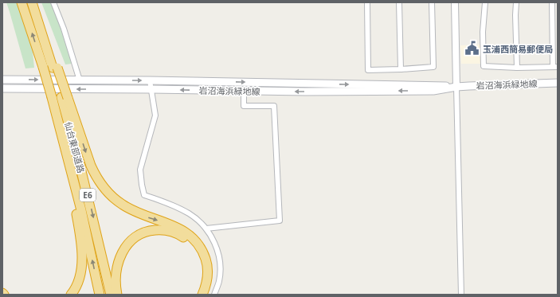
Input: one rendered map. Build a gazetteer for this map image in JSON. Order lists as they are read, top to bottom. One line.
{"streets":{"highway":["仙台東部道路","E6"],"main road":["岩沼海浜緑地線"]},"places":{"public building":["玉浦西簡易郵便局"]}}
